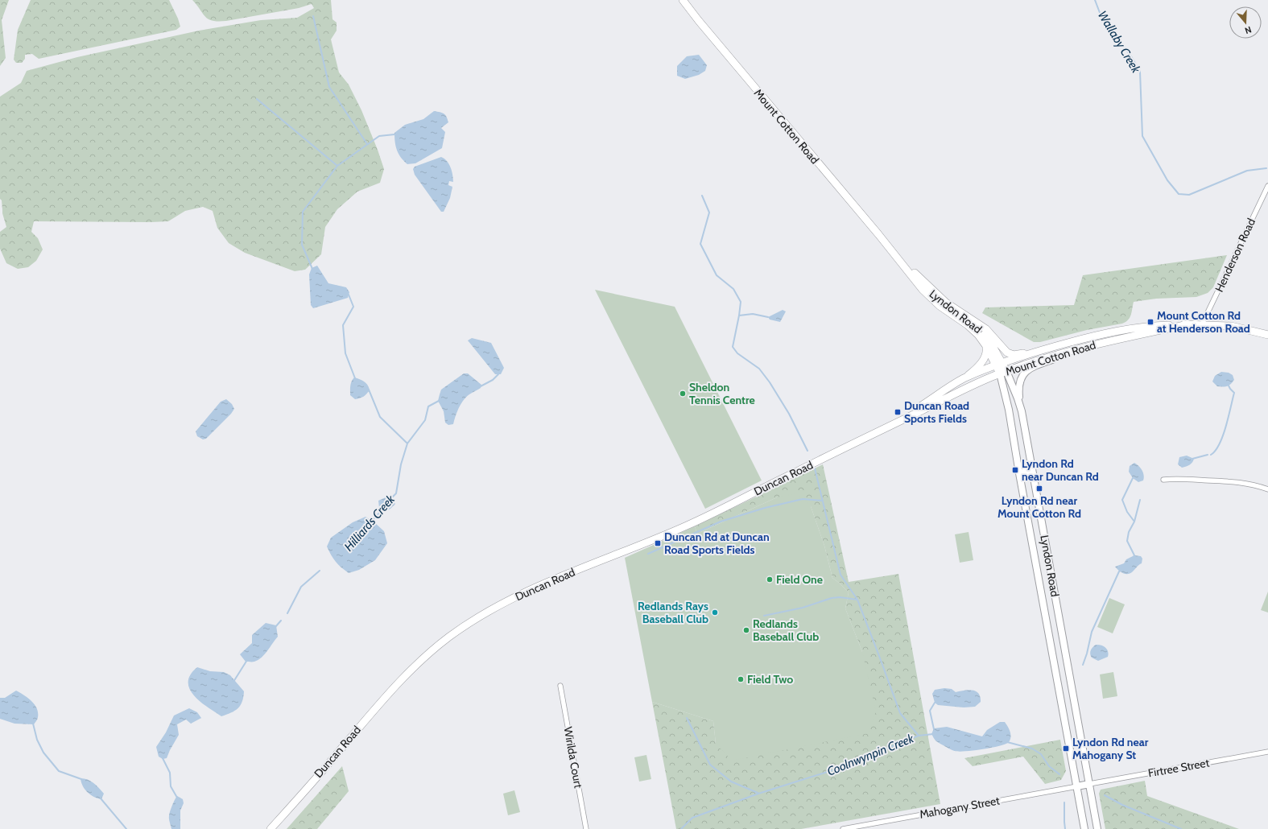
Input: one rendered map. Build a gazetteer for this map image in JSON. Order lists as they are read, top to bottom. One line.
{"streets":{"main road":["Mount Cotton Road","Lyndon Road","Duncan Road"],"street":["Henderson Road","Wirilda Court","Firtree Street","Mahogany Street"]},"crossings":[["Mount Cotton Road","Henderson Road"],["Mount Cotton Road","Lyndon Road"],["Mount Cotton Road","Duncan Road"],["Lyndon Road","Duncan Road"],["Lyndon Road","Firtree Street"],["Lyndon Road","Mahogany Street"]],"water":["Wallaby Creek","Hilliards Creek","Coolnwynpin Creek"],"places":{"transit":["Mount Cotton Rd at Henderson Road","Duncan Road Sports Fields","Lyndon Rd near Duncan Rd","Lyndon Rd near Mount Cotton Rd","Duncan Rd at Duncan Road Sports Fields","Lyndon Rd near Mahogany St"],"other":["Sheldon Tennis Centre","Field One","Redlands Rays Baseball Club","Redlands Baseball Club","Field Two"]},"north":"bottom"}
